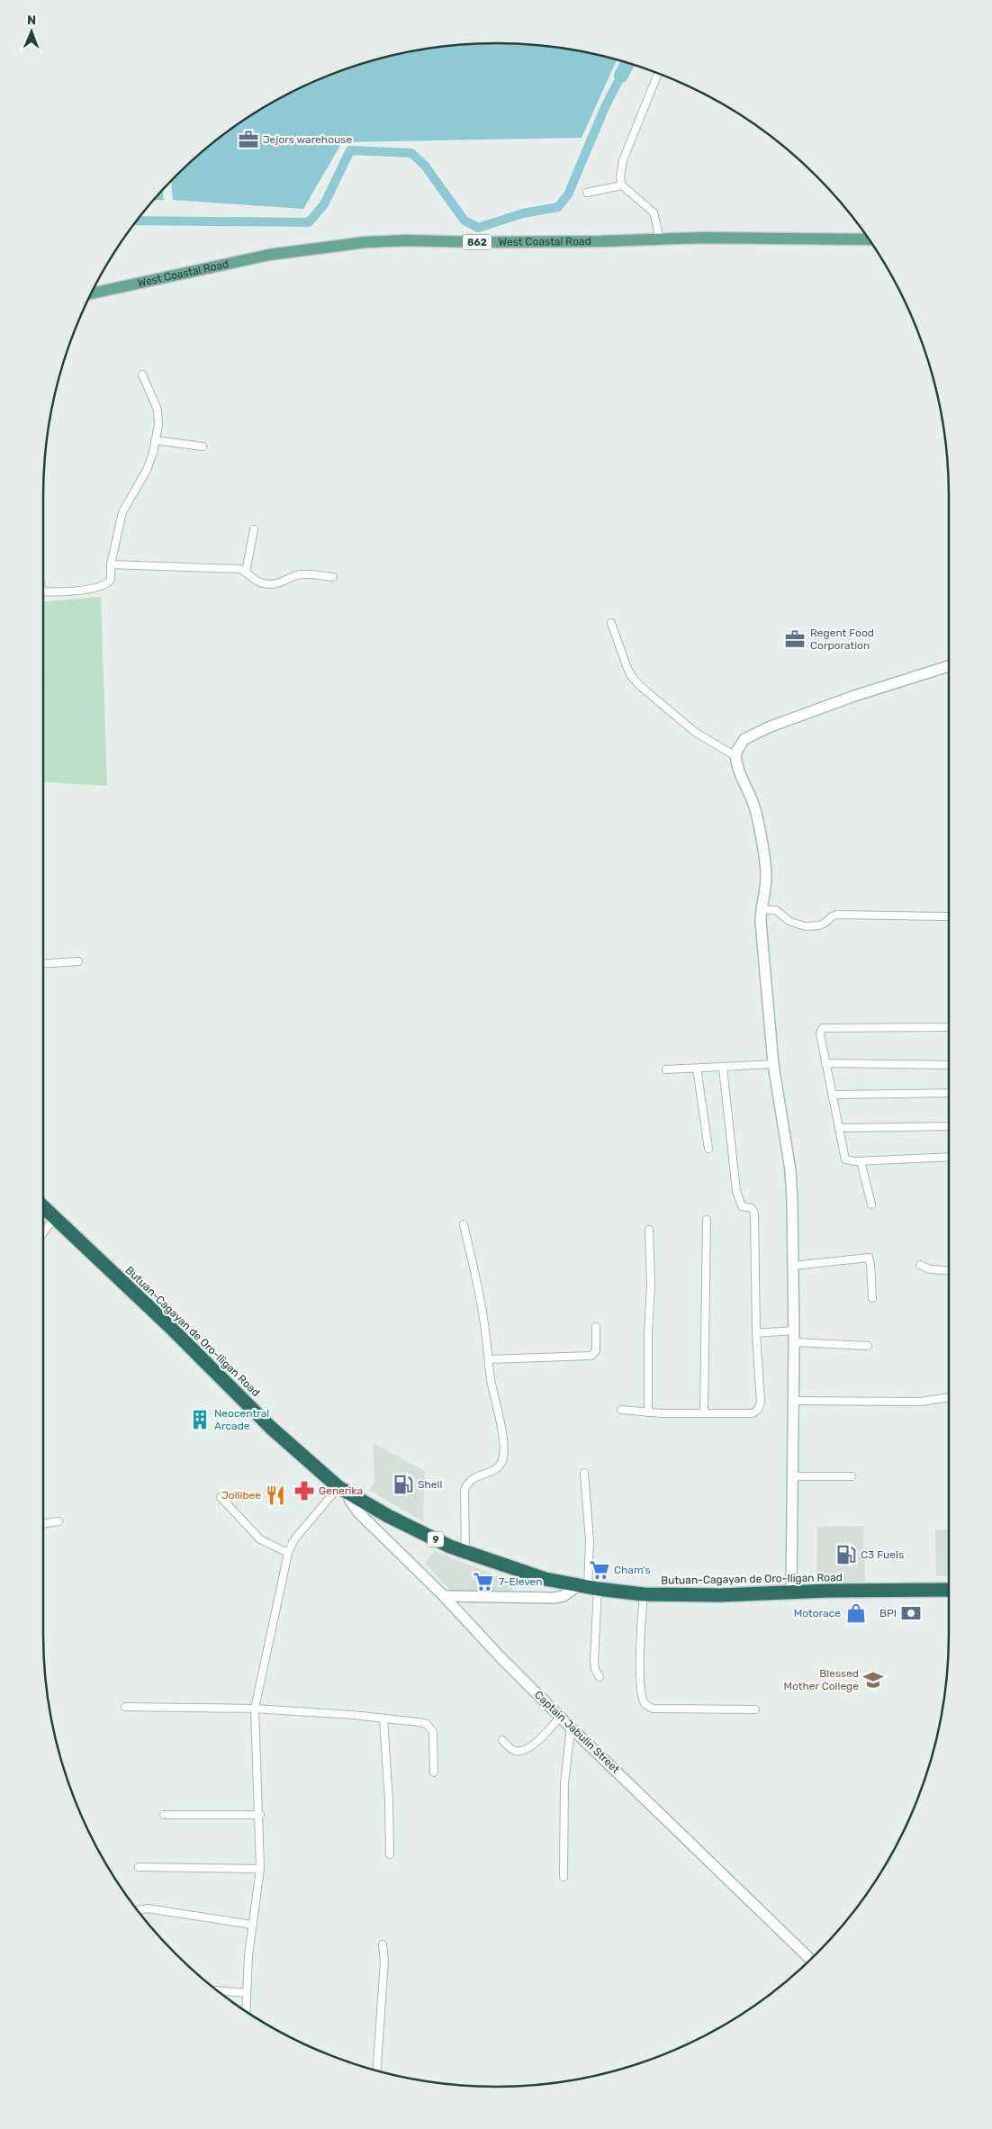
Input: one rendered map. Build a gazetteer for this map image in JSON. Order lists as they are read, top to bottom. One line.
{"streets":{"highway":["Butuan-Cagayan de Oro-Iligan Road","9"],"main road":["862","West Coastal Road"],"street":["Captain Jabulin Street"]},"crossings":[["Butuan-Cagayan de Oro-Iligan Road","Captain Jabulin Street"]],"places":{"office":["Jejors warehouse","Regent Food Corporation"],"building":["Neocentral Arcade"],"fuel station":["Shell","C3 Fuels"],"pharmacy":["Generika"],"restaurant":["Jollibee"],"supermarket":["Cham's","7-Eleven"],"shop":["Motorace"],"bank":["BPI"],"school or university":["Blessed Mother College"]},"north":"top"}
